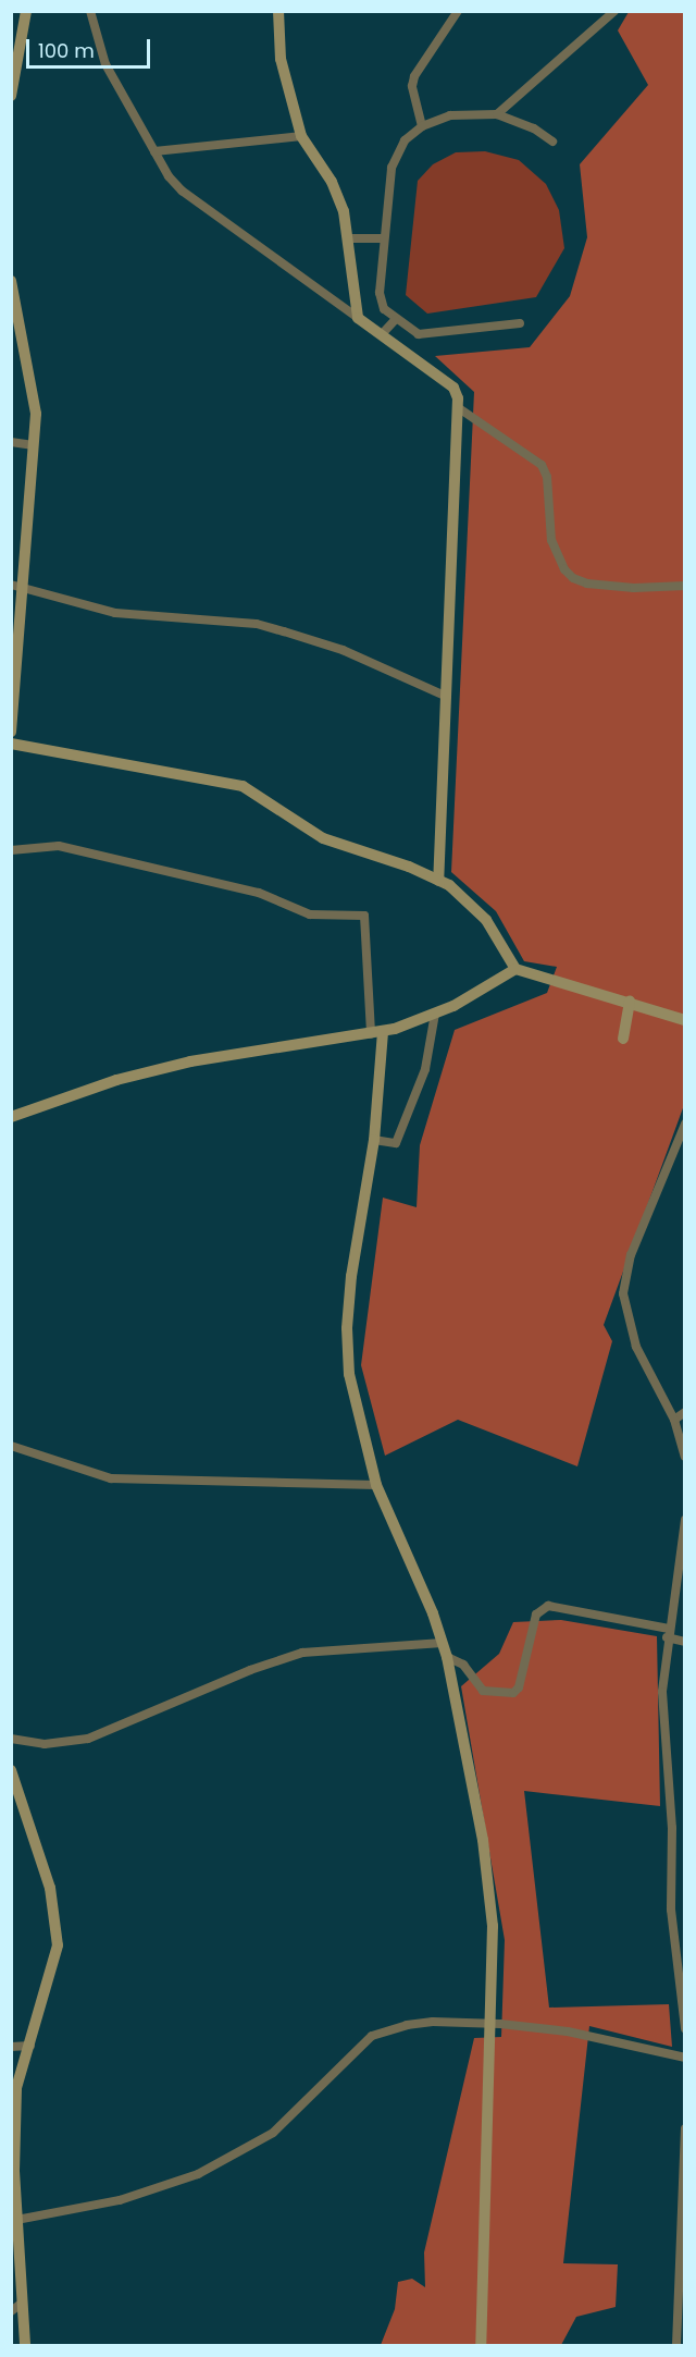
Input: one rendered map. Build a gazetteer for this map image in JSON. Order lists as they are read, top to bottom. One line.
{"scale_bar":"100 m"}
